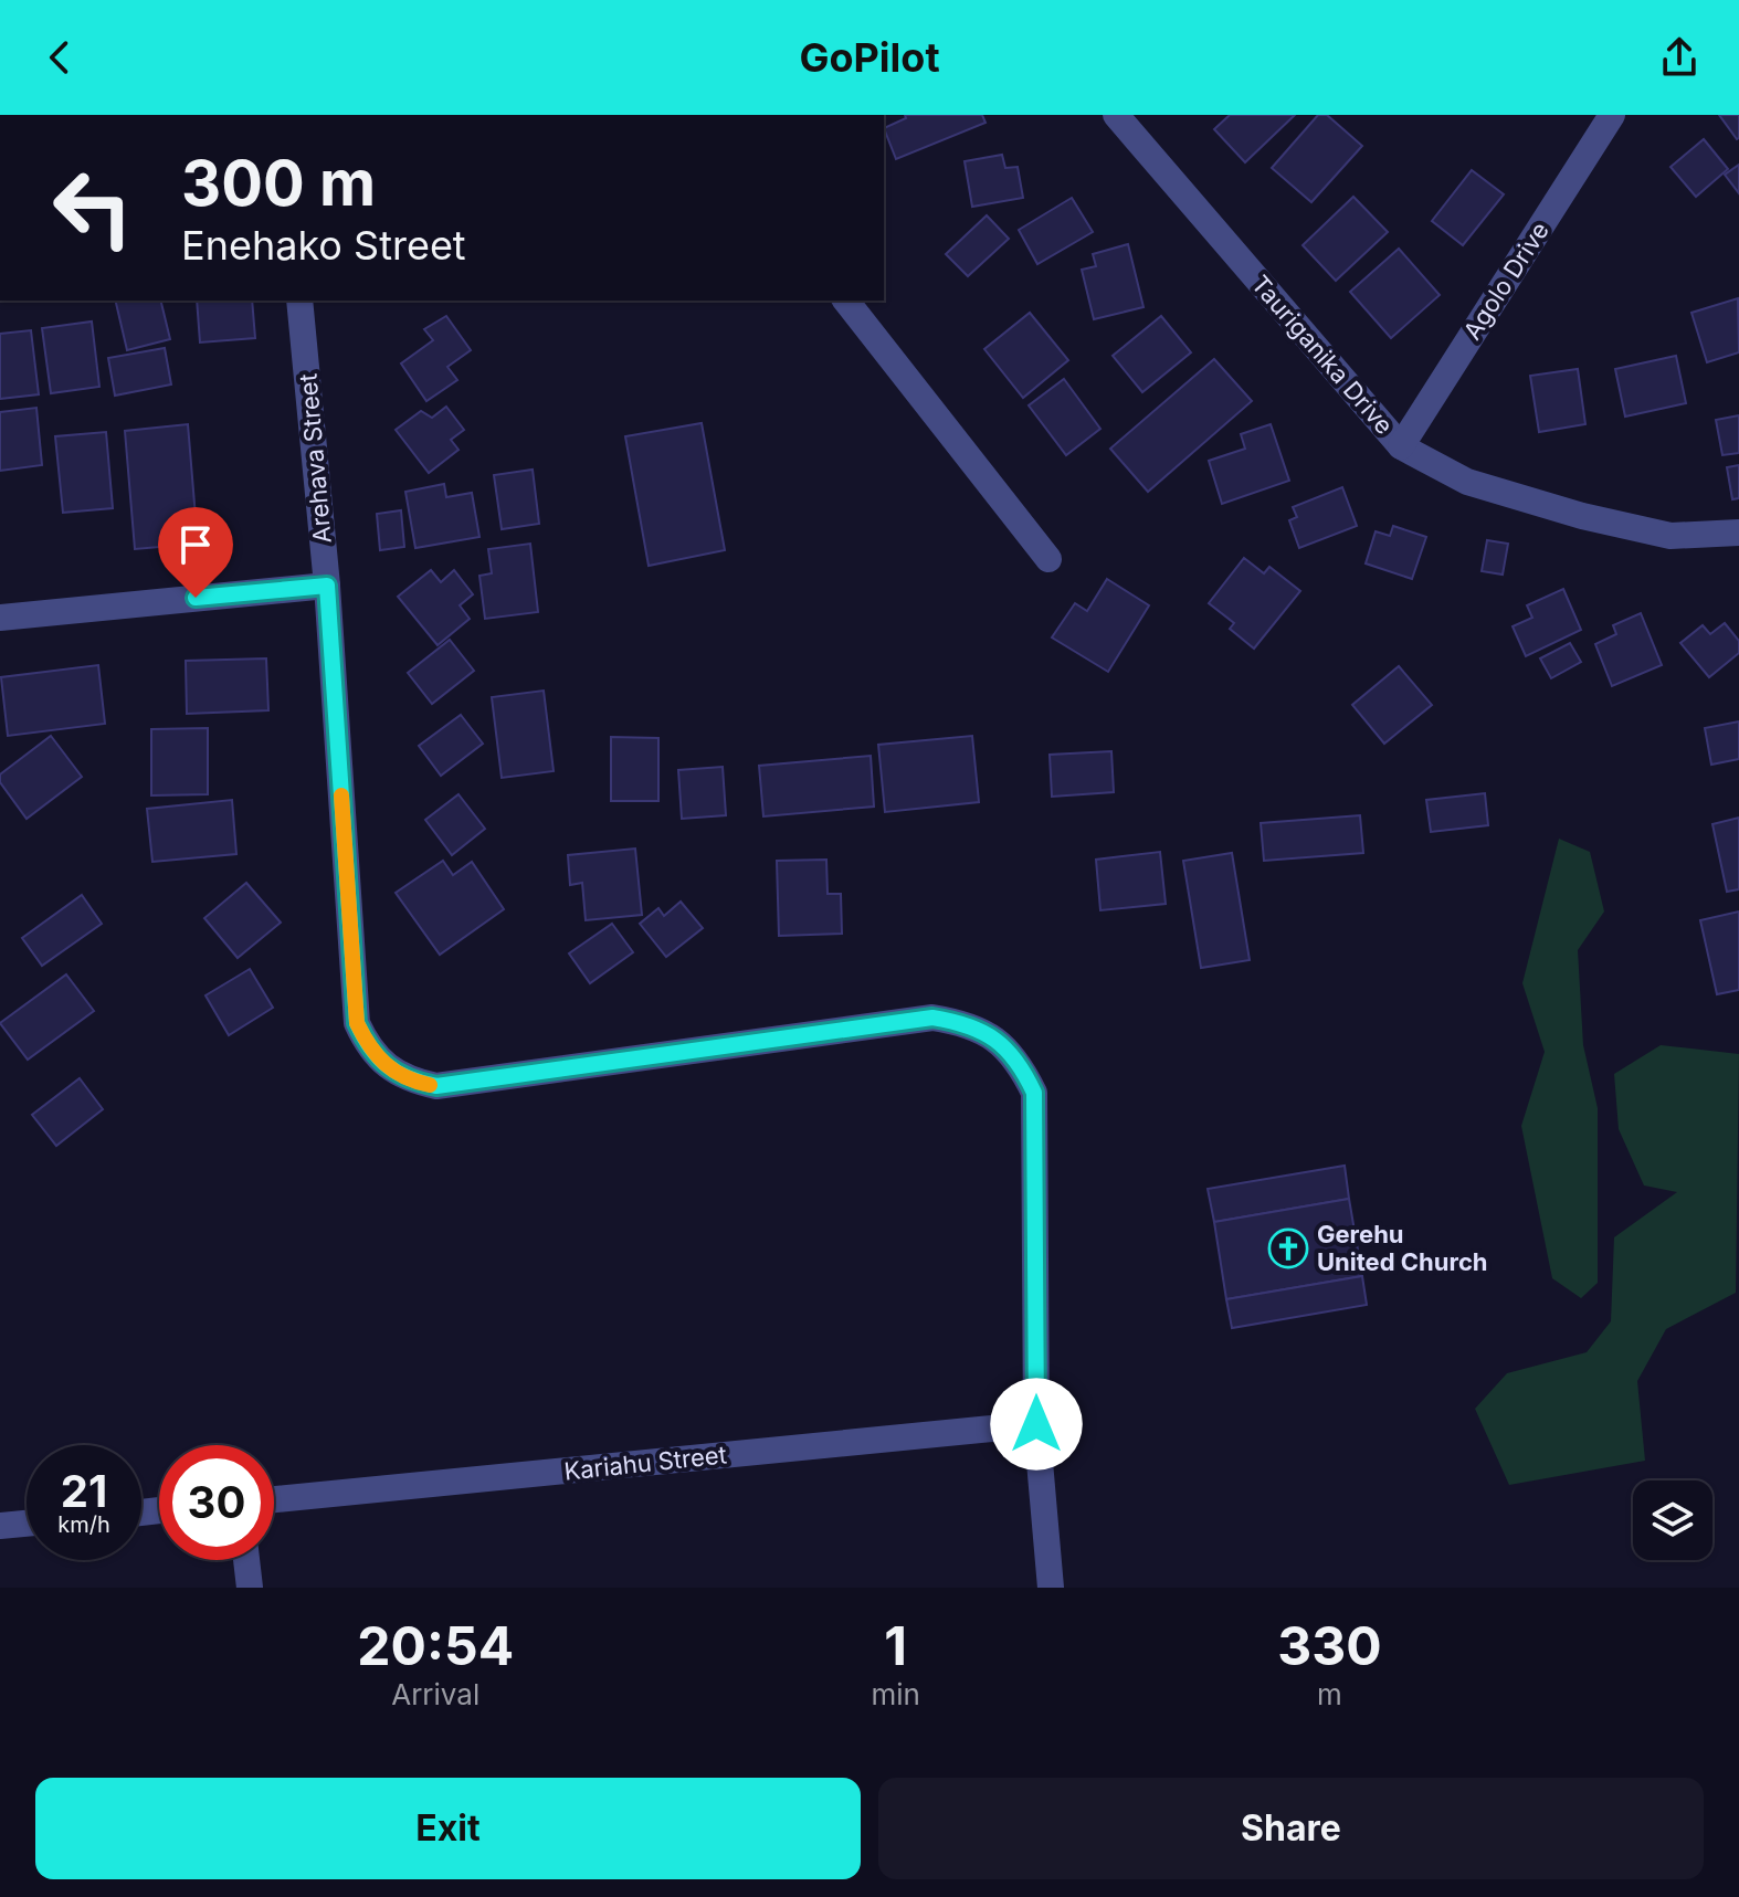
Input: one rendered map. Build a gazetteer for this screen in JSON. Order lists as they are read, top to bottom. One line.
{"streets":{"street":["Agolo Drive","Tauriganika Drive","Arehava Street","Kariahu Street"]},"crossings":[["Agolo Drive","Tauriganika Drive"],["Arehava Street","Kariahu Street"]],"places":{"church":["Gerehu United Church"]},"page":{"header":"GoPilot","turn":["300 m","Enehako Street"],"speed":"21 km/h","limit":"30","eta":["20:54","Arrival","1","min","330","m"],"buttons":["Exit","Share"]}}
